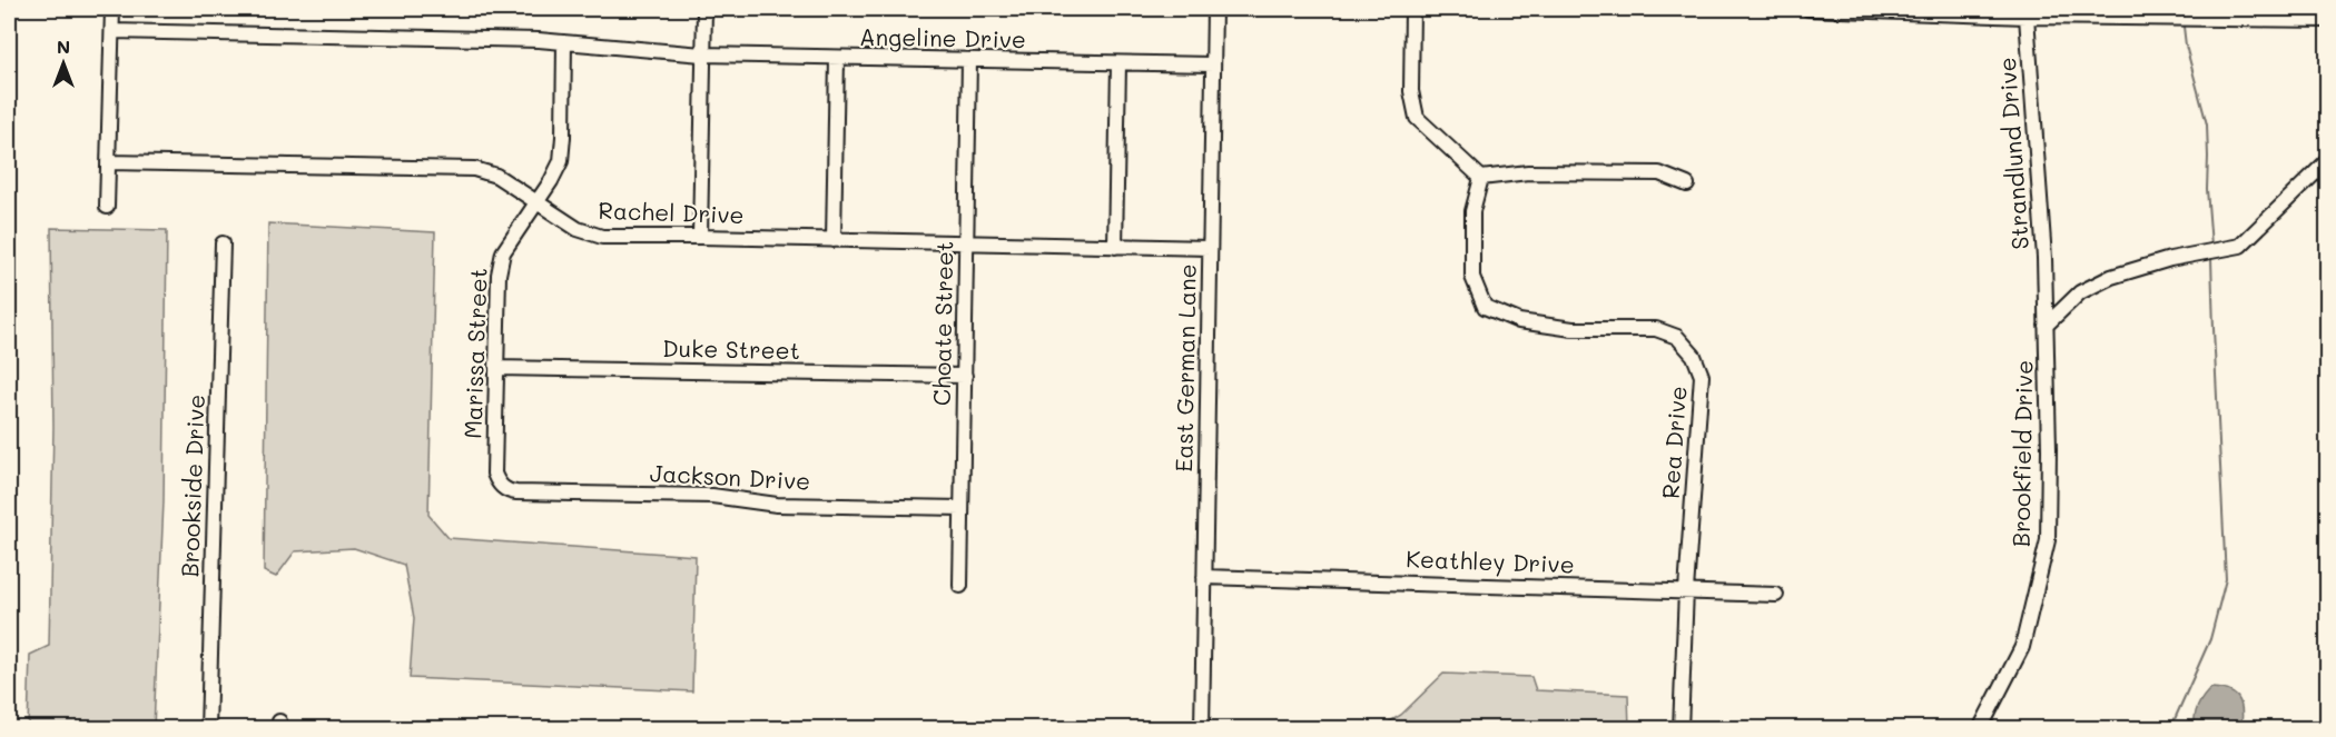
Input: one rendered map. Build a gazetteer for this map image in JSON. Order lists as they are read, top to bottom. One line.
{"streets":{"street":["Angeline Drive","Strandlund Drive","Rachel Drive","Choate Street","Duke Street","Marissa Street","East German Lane","Rea Drive","Brookfield Drive","Jackson Drive","Brookside Drive","Keathley Drive"]},"crossings":[["Angeline Drive","Choate Street"],["Angeline Drive","Marissa Street"],["Angeline Drive","East German Lane"],["Strandlund Drive","Brookfield Drive"],["Rachel Drive","Choate Street"],["Rachel Drive","Marissa Street"],["Rachel Drive","East German Lane"],["Choate Street","Duke Street"],["Choate Street","Jackson Drive"],["Duke Street","Marissa Street"],["Marissa Street","Jackson Drive"],["East German Lane","Keathley Drive"],["Rea Drive","Keathley Drive"]],"north":"top"}
